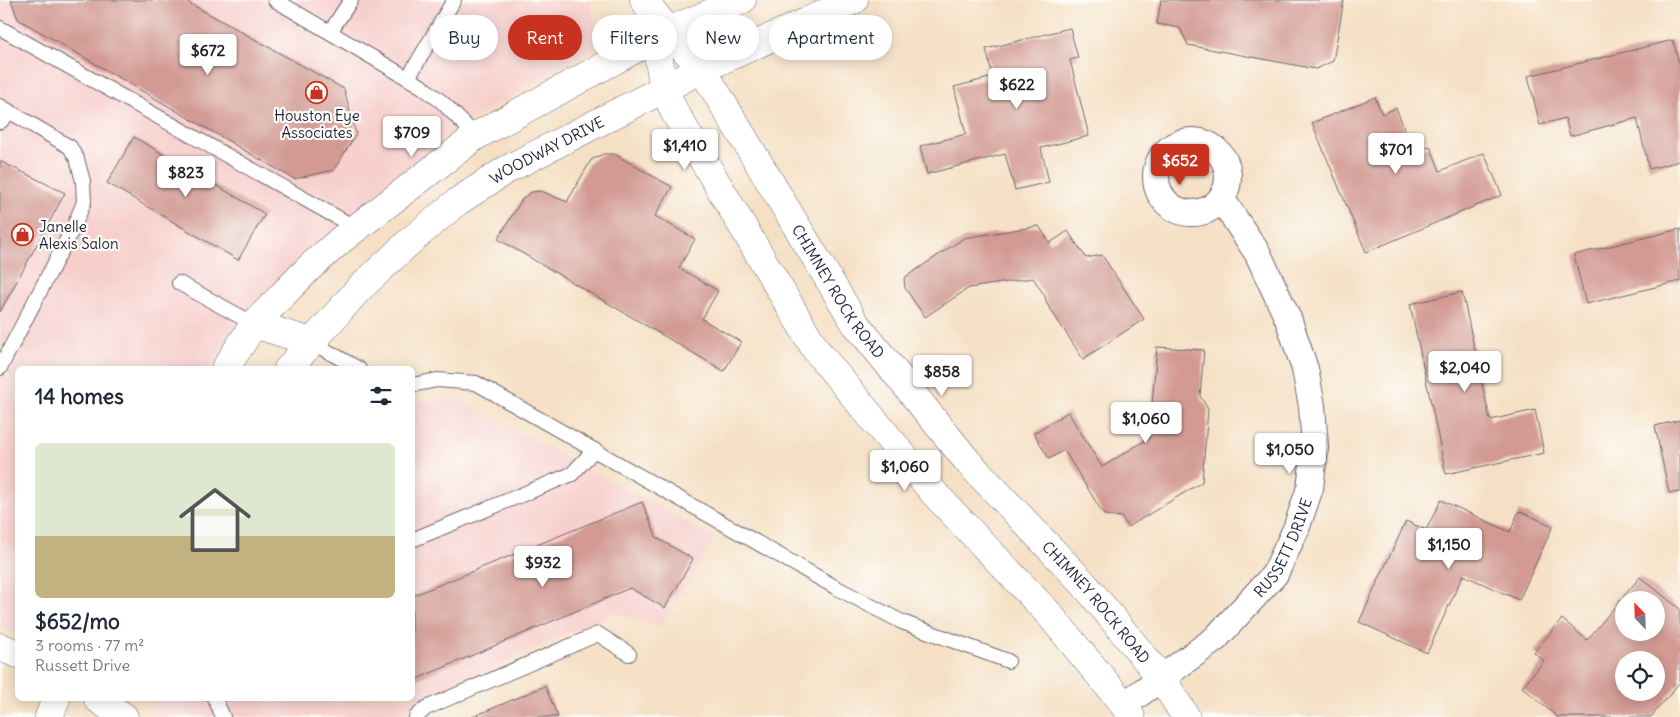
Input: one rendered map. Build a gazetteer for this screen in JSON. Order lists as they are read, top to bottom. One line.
{"streets":{"main road":["WOODWAY DRIVE","CHIMNEY ROCK ROAD"],"street":["RUSSETT DRIVE"]},"crossings":[["WOODWAY DRIVE","CHIMNEY ROCK ROAD"],["CHIMNEY ROCK ROAD","RUSSETT DRIVE"]],"places":{"shop":["Houston Eye Associates","Janelle Alexis Salon"]},"north":"top left","page":{"chip":["Buy","Rent","Filters","New","Apartment"],"price":["$672","$622","$709","$1,410","$701","$652","$823","$2,040","$858","$1,060","$1,050","$1,060","$1,150","$932"],"heading":"14 homes","list":[{"name":"$652/mo","note":"3 rooms · 77 m² · Russett Drive"}]}}
